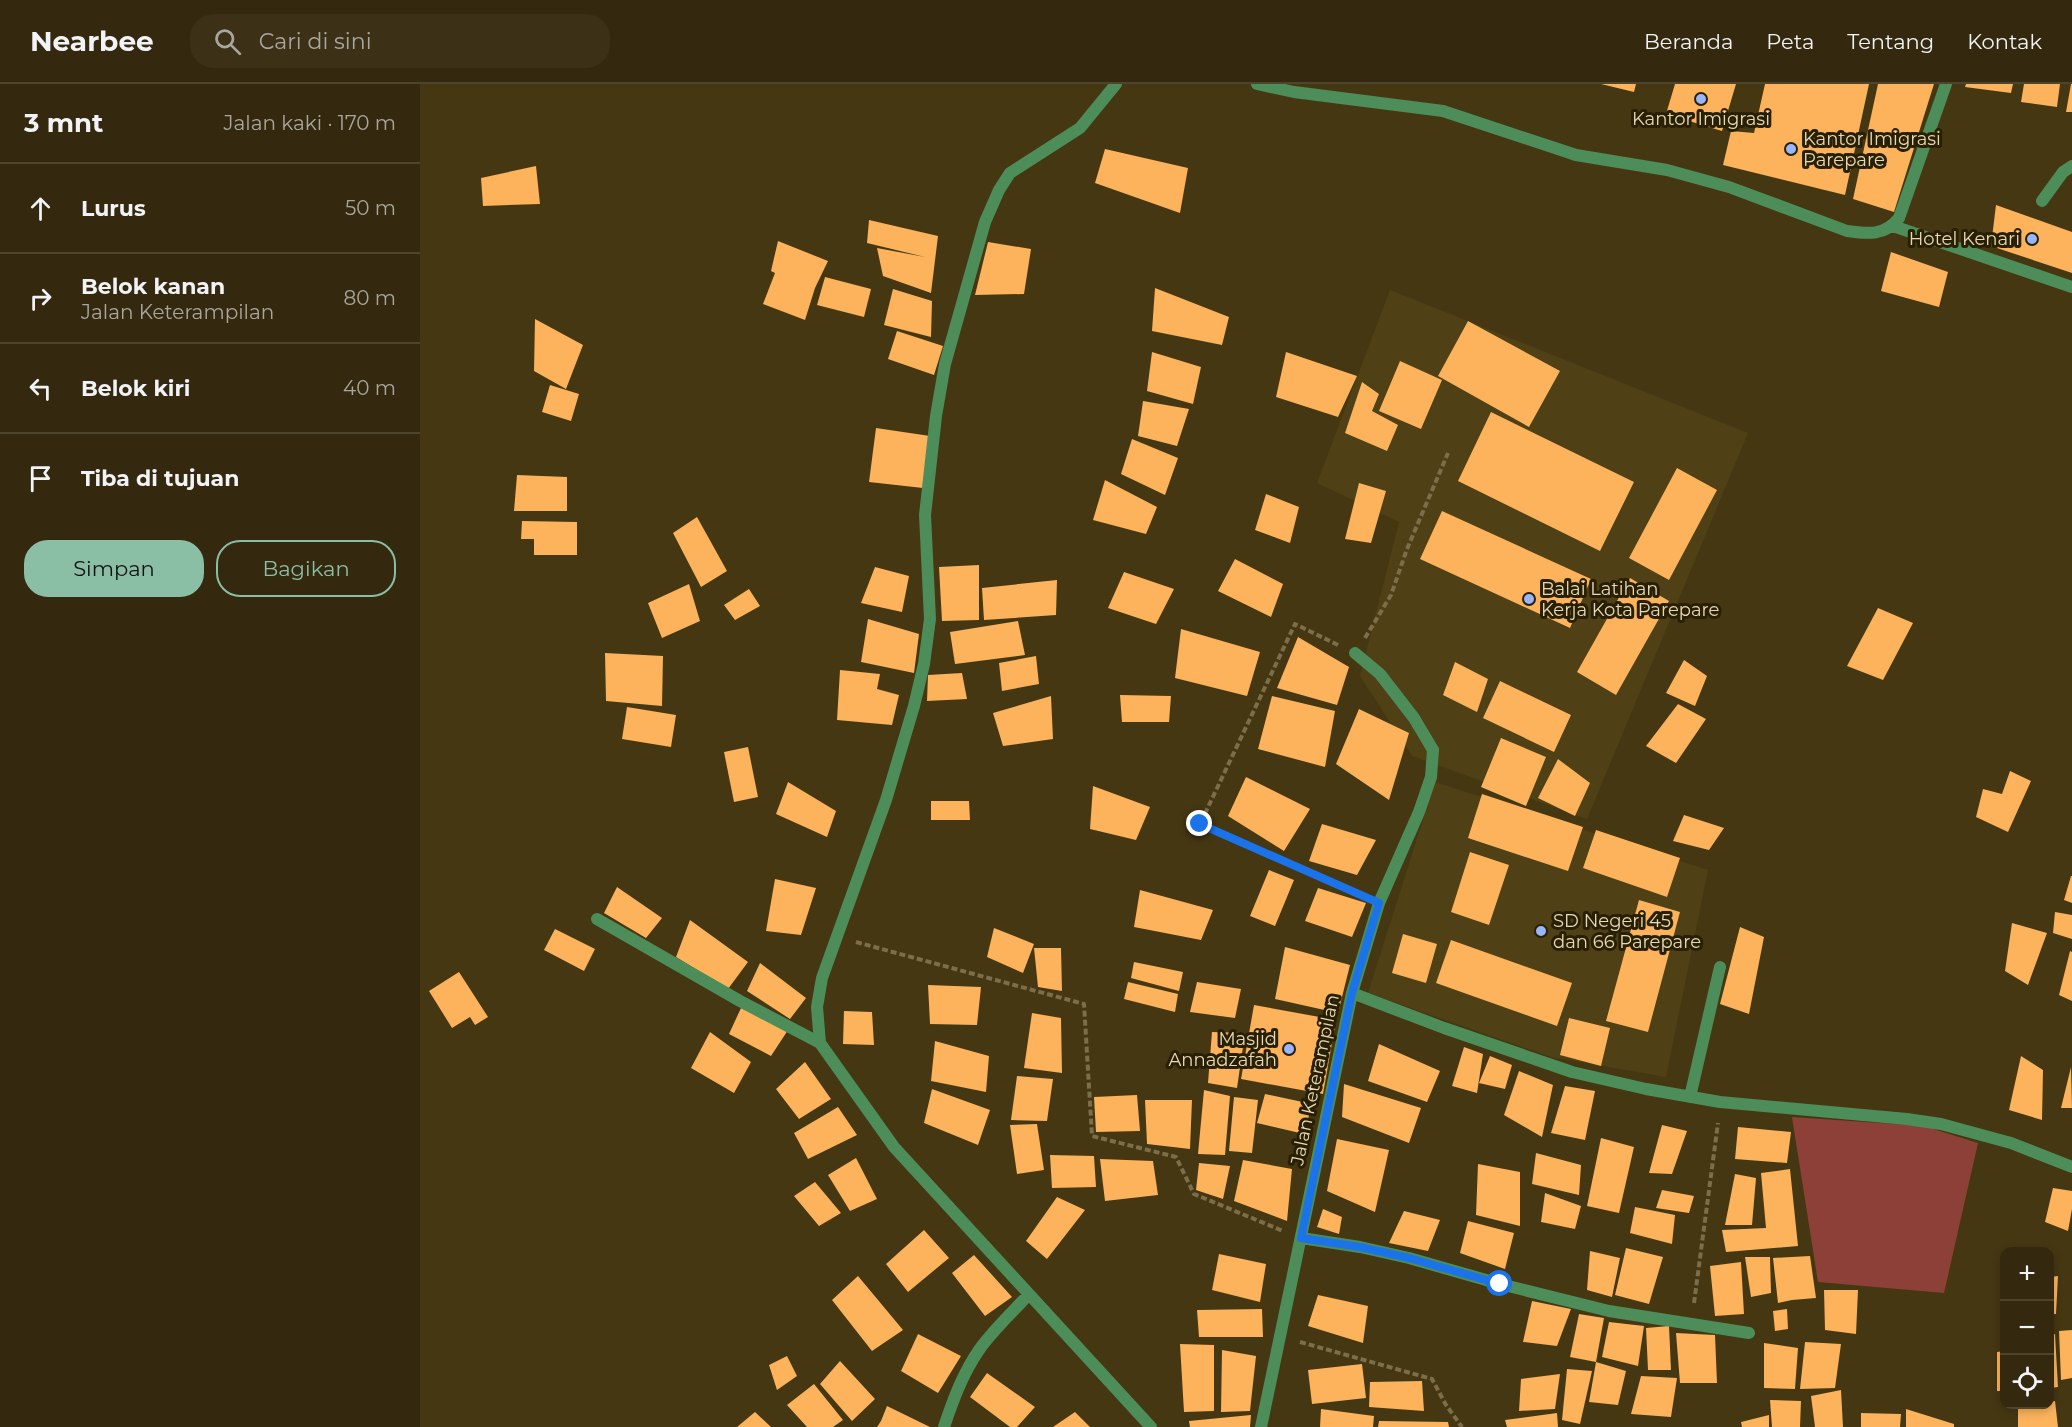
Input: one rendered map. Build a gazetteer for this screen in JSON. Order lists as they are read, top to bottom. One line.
{"streets":{"street":["Jalan Keterampilan"]},"places":["Kantor Imigrasi","Kantor Imigrasi Parepare","Hotel Kenari","Balai Latihan Kerja Kota Parepare","SD Negeri 45 dan 66 Parepare","Masjid Annadzafah"],"page":{"header":"Nearbee","search":"Cari di sini","nav":["Beranda","Peta","Tentang","Kontak"],"heading":["3 mnt","Jalan kaki · 170 m"],"list":[["Lurus","50 m"],["Belok kanan","Jalan Keterampilan","80 m"],["Belok kiri","40 m"],"Tiba di tujuan"],"buttons":["Simpan","Bagikan"],"map_buttons":["+","−"]}}
